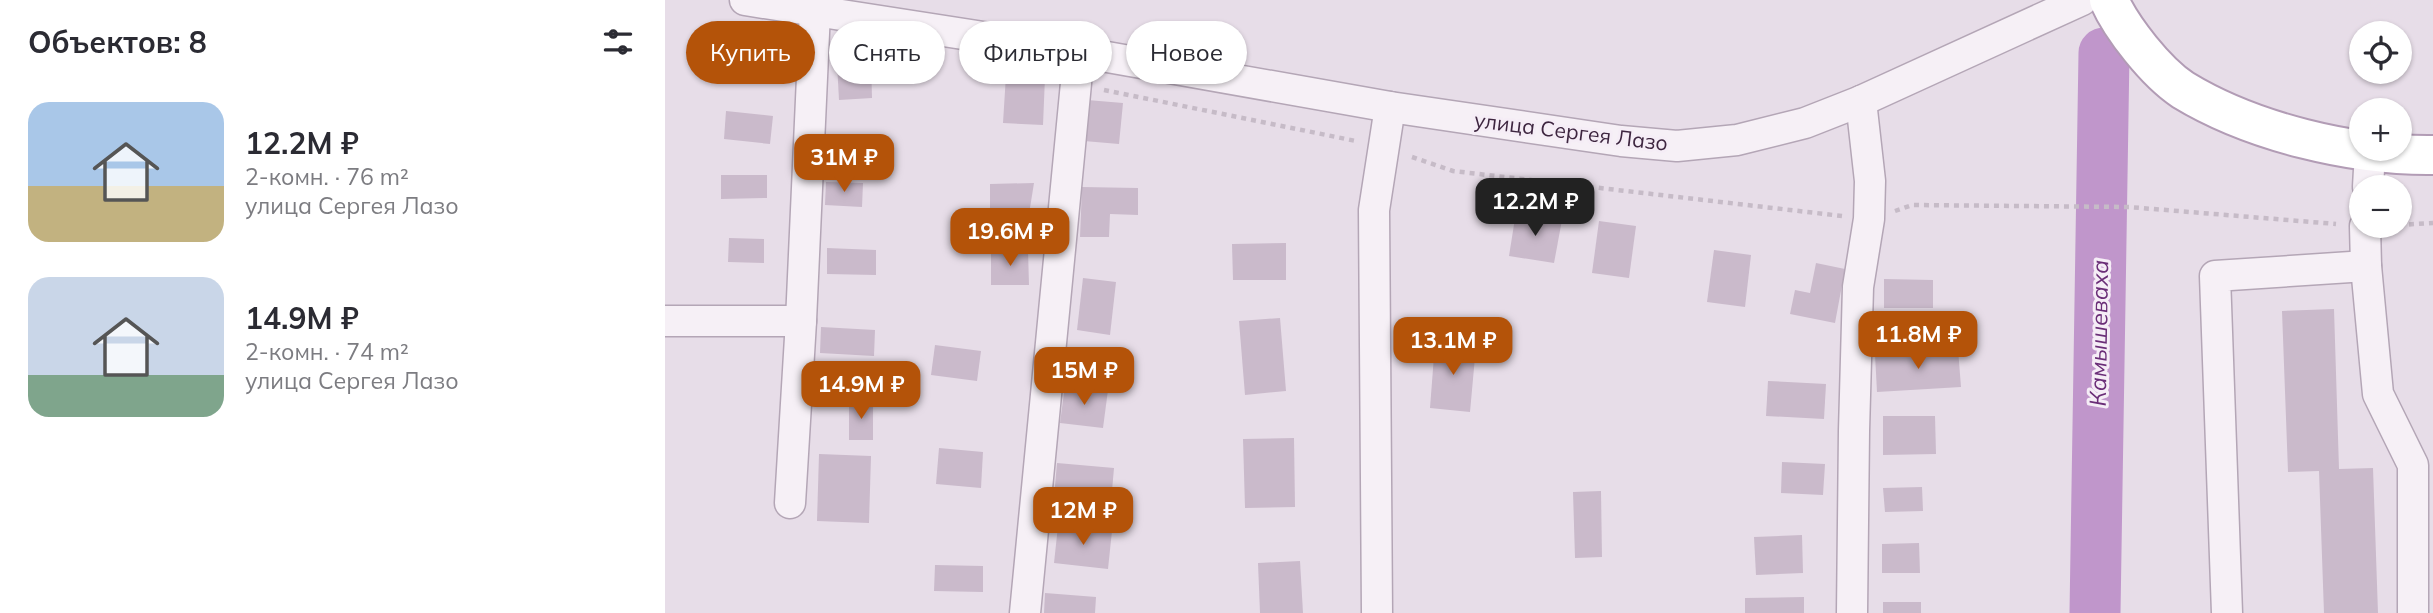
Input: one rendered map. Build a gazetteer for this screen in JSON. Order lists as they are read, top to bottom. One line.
{"streets":{"street":["улица Сергея Лазо"]},"water":["Камышеваха"],"page":{"heading":"Объектов: 8","map_buttons":["+","−"],"chip":["Купить","Снять","Фильтры","Новое"],"list":[{"name":"12.2M ₽","note":"2-комн. · 76 m² · улица Сергея Лазо"},{"name":"14.9M ₽","note":"2-комн. · 74 m² · улица Сергея Лазо"}],"price":["31M ₽","12.2M ₽","19.6M ₽","11.8M ₽","13.1M ₽","15M ₽","14.9M ₽","12M ₽"]}}
